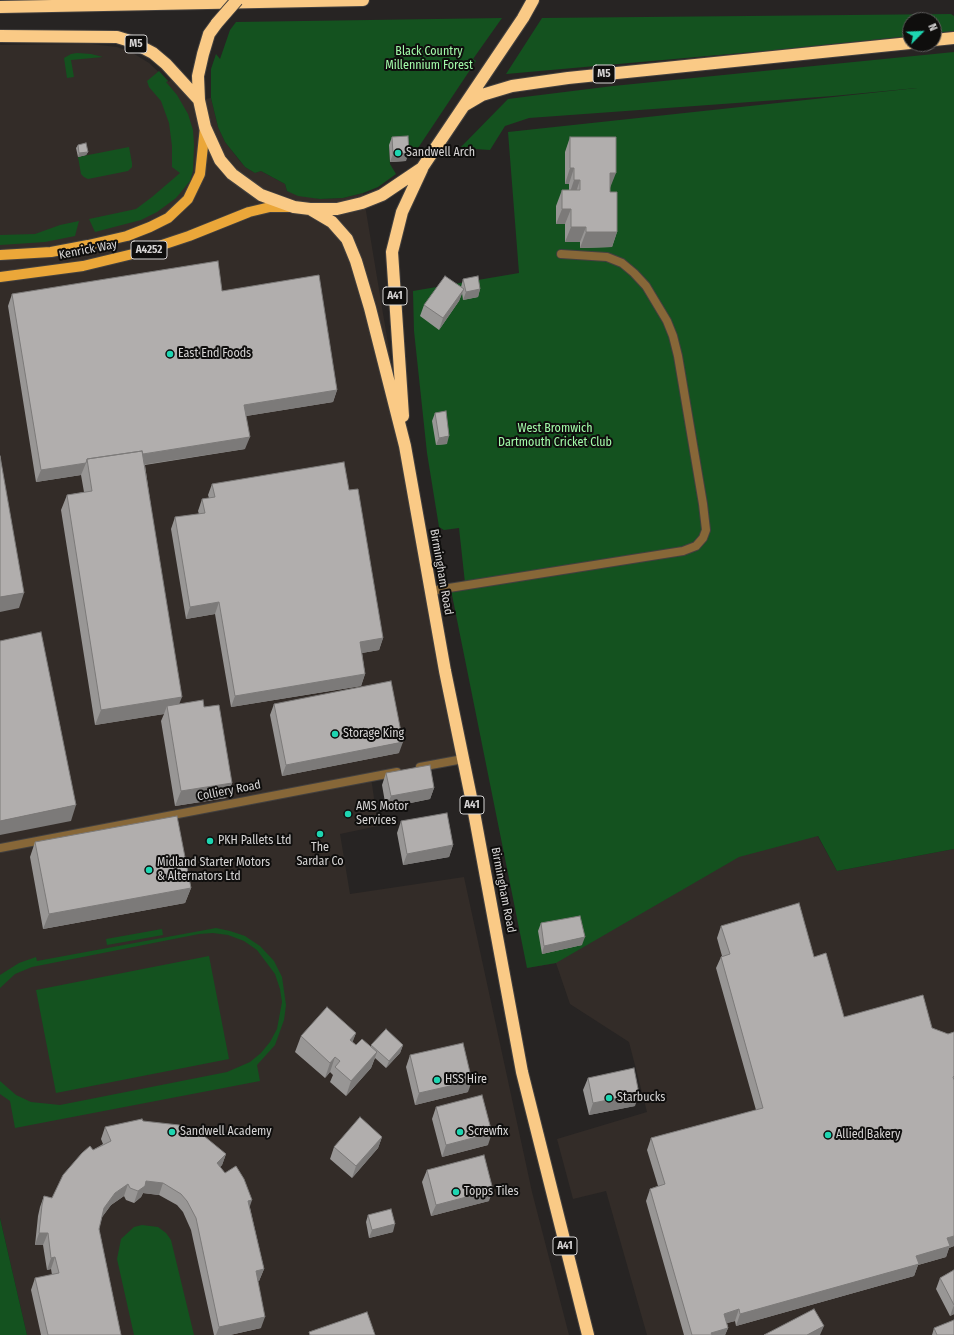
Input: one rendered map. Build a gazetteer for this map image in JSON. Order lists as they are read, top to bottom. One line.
{"streets":{"highway":["M5","A41","Birmingham Road"],"main road":["Kenrick Way","A4252"],"street":["Colliery Road"]},"crossings":[["M5","A41"],["Kenrick Way","A41"],["A41","Birmingham Road"],["Birmingham Road","Colliery Road"]],"parks":["Black Country Millennium Forest","West Bromwich Dartmouth Cricket Club"],"places":["Sandwell Arch","East End Foods","Storage King","AMS Motor Services","The Sardar Co","PKH Pallets Ltd","Midland Starter Motors & Alternators Ltd","HSS Hire","Starbucks","Sandwell Academy","Screwfix","Allied Bakery","Topps Tiles"],"north":"top right"}
